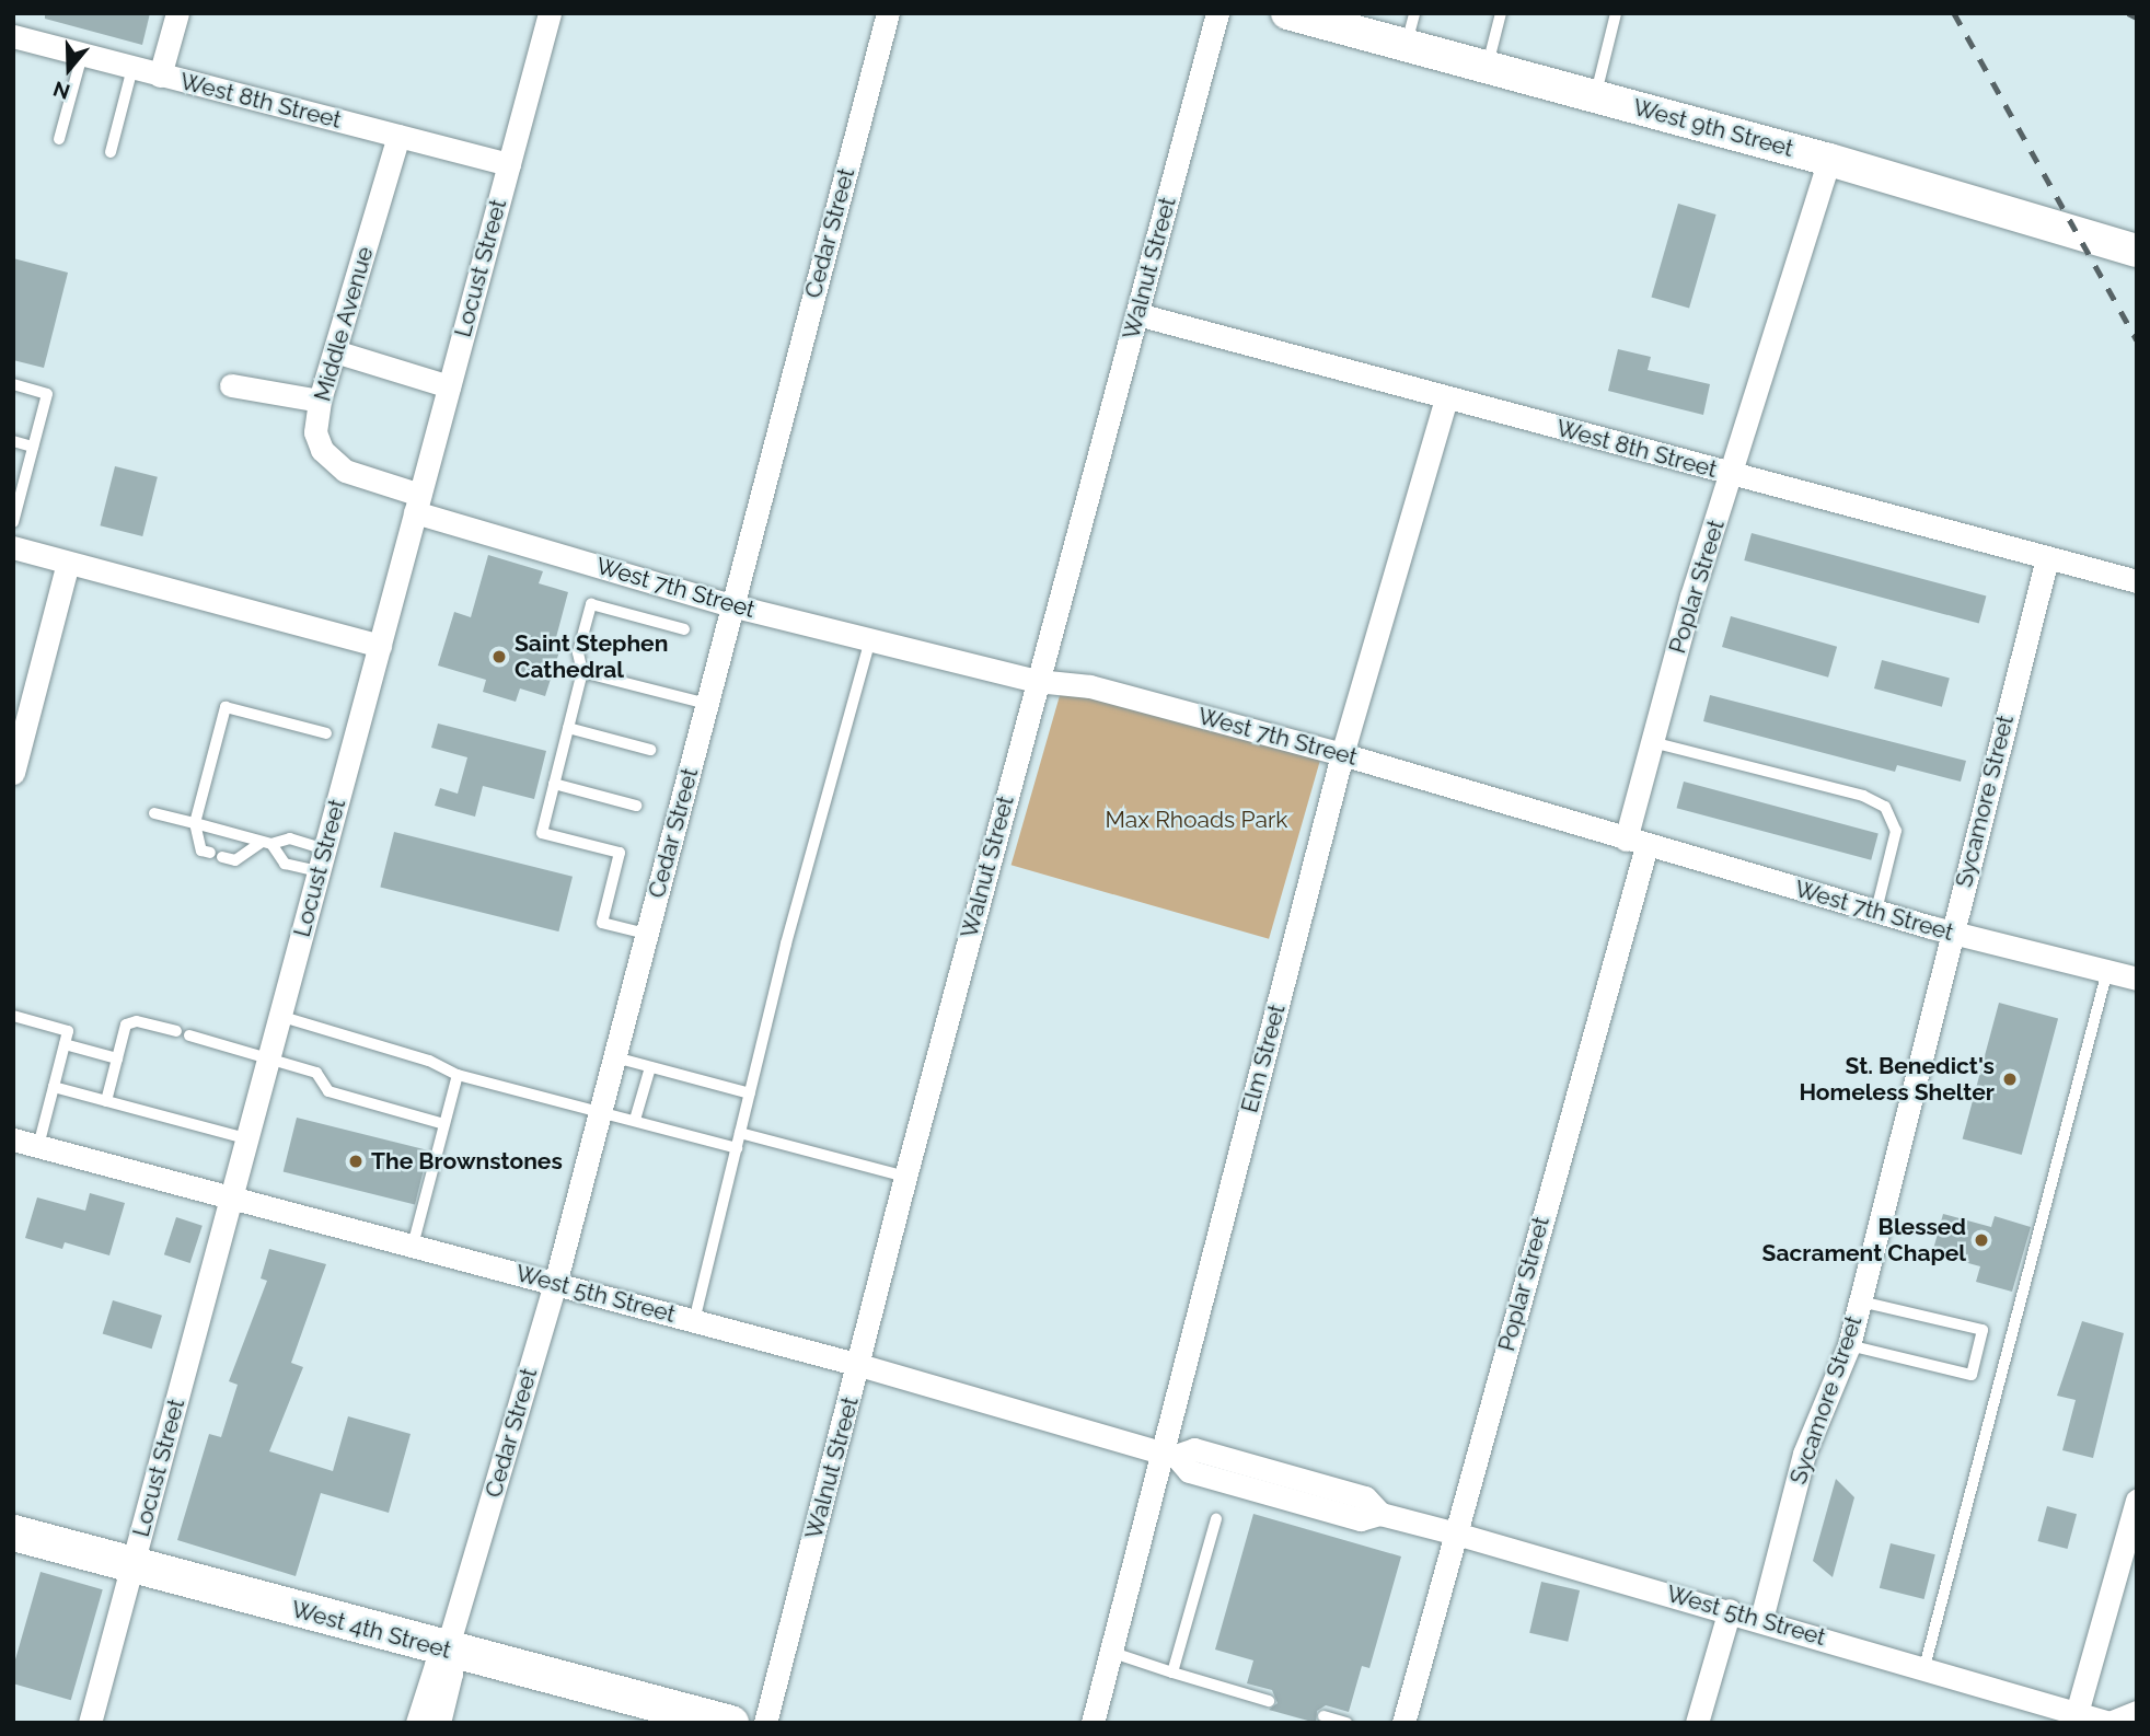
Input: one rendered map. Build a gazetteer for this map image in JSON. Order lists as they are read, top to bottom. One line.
{"streets":{"main road":["West 4th Street"],"street":["West 8th Street","West 9th Street","Cedar Street","Locust Street","Walnut Street","Middle Avenue","Poplar Street","West 7th Street","Sycamore Street","Elm Street","West 5th Street"]},"crossings":[["West 8th Street","Locust Street"],["West 8th Street","Walnut Street"],["West 8th Street","Middle Avenue"],["West 8th Street","Poplar Street"],["West 8th Street","Sycamore Street"],["West 8th Street","Elm Street"],["West 9th Street","Poplar Street"],["Cedar Street","West 7th Street"],["Cedar Street","West 5th Street"],["Cedar Street","West 4th Street"],["Locust Street","Middle Avenue"],["Locust Street","West 7th Street"],["Locust Street","West 5th Street"],["Locust Street","West 4th Street"],["Walnut Street","West 7th Street"],["Walnut Street","West 5th Street"],["Middle Avenue","West 7th Street"],["Poplar Street","West 7th Street"],["Poplar Street","West 5th Street"],["West 7th Street","Sycamore Street"],["West 7th Street","Elm Street"],["Sycamore Street","West 5th Street"],["Elm Street","West 5th Street"]],"parks":["Max Rhoads Park"],"places":["Saint Stephen Cathedral","St. Benedict's Homeless Shelter","The Brownstones","Blessed Sacrament Chapel"],"north":"bottom"}
